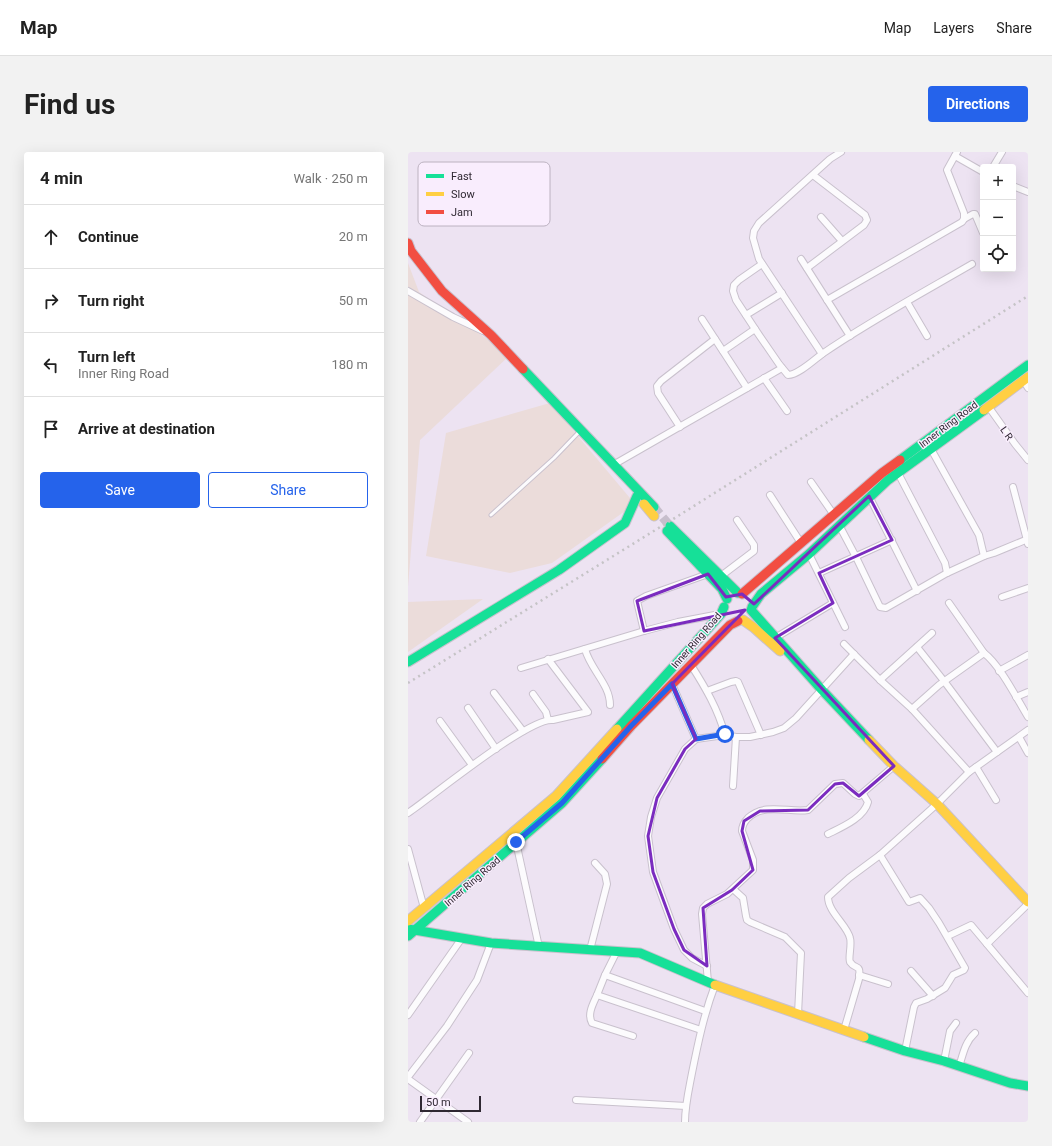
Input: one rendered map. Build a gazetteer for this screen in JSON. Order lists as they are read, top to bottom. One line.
{"streets":{"street":["Inner Ring Road","L R"]},"crossings":[["Inner Ring Road","L R"]],"legend":["Fast","Slow","Jam"],"scale_bar":"50 m","page":{"header":"Map","nav":["Map","Layers","Share"],"buttons":["Directions",["Save","Share"]],"title":"Find us","heading":["4 min","Walk · 250 m"],"map_buttons":["+","−"],"list":[["Continue","20 m"],["Turn right","50 m"],["Turn left","Inner Ring Road","180 m"],"Arrive at destination"],"scale":"50 m"}}
